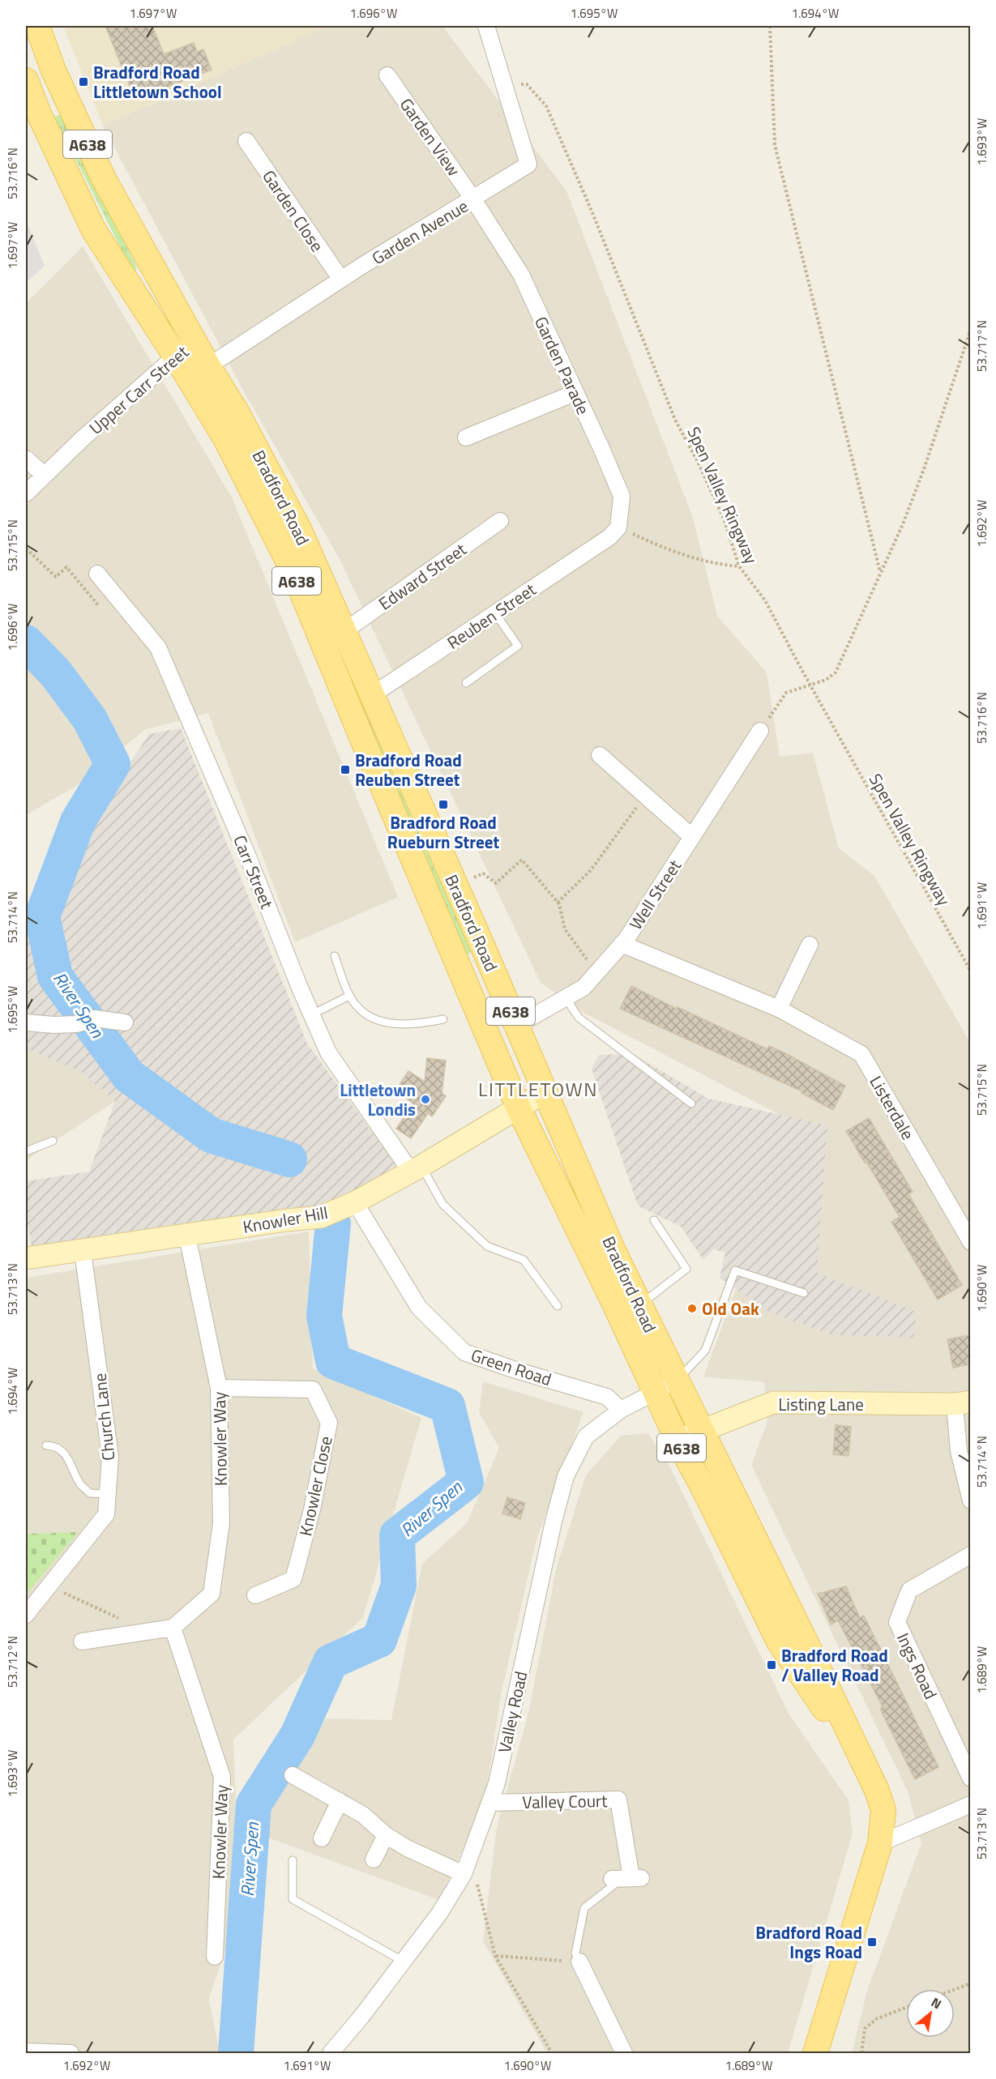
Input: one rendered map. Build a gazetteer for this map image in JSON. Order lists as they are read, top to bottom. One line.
{"streets":{"main road":["A638","Bradford Road"],"street":["Garden View","Garden Close","Garden Avenue","Garden Parade","Upper Carr Street","Edward Street","Reuben Street","Carr Street","Well Street","Listerdale","Knowler Hill","Green Road","Listing Lane","Church Lane","Knowler Way","Knowler Close","Ings Road","Valley Road","Valley Court"],"path":["Spen Valley Ringway"]},"crossings":[["Garden View","Garden Avenue"],["Garden View","Garden Parade"],["Garden Close","Garden Avenue"],["Garden Avenue","Garden Parade"],["Garden Avenue","Spen Valley Ringway"],["Garden Avenue","Bradford Road"],["Garden Parade","Reuben Street"],["Upper Carr Street","Bradford Road"],["Bradford Road","Edward Street"],["Bradford Road","Reuben Street"],["Bradford Road","Well Street"],["Bradford Road","Knowler Hill"],["Bradford Road","Listing Lane"],["Bradford Road","Valley Road"],["Carr Street","Knowler Hill"],["Well Street","Listerdale"],["Knowler Hill","Green Road"],["Knowler Hill","Church Lane"],["Knowler Hill","Knowler Way"],["Green Road","Valley Road"],["Knowler Way","Knowler Close"],["Valley Road","Valley Court"]],"districts":["LITTLETOWN"],"water":["River Spen"],"places":{"transit":["Bradford Road Littletown School","Bradford Road Reuben Street","Bradford Road Rueburn Street","Bradford Road / Valley Road","Bradford Road Ings Road"],"other":["Littletown Londis","Old Oak"]},"north":"top right","coordinates":["1.697°W","1.696°W","1.695°W","1.694°W","1.693°W","53.716°N","53.717°N","1.692°W","53.715°N","1.691°W","53.714°N","1.690°W","53.713°N","53.712°N","1.689°W"]}
